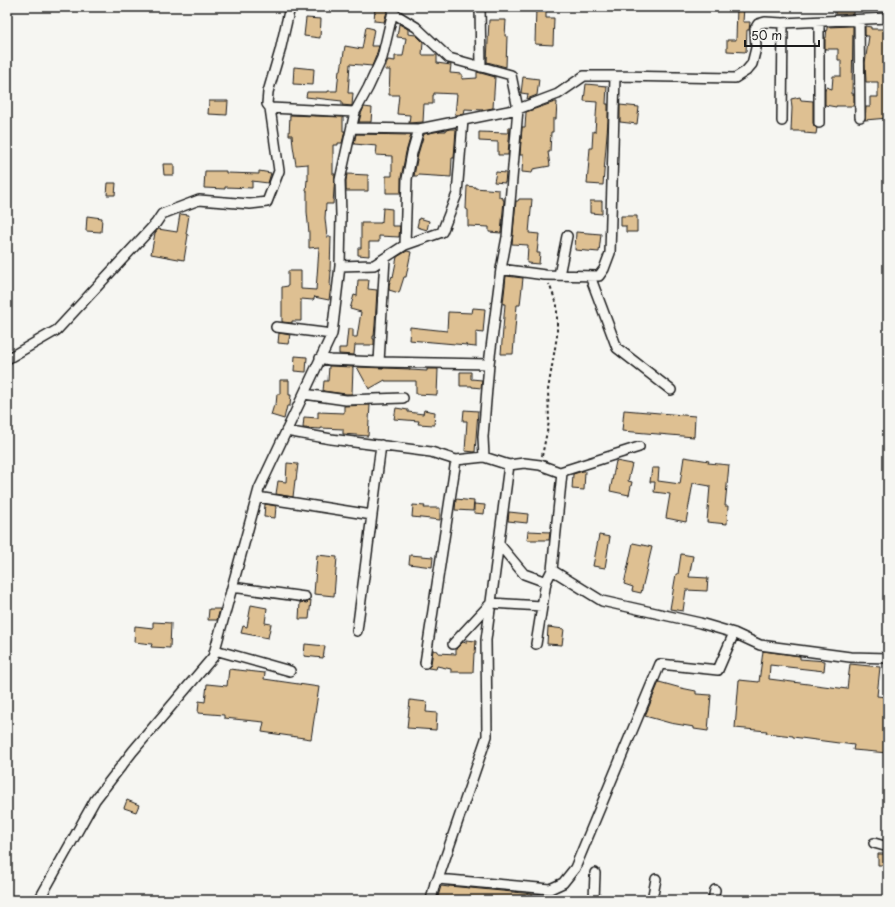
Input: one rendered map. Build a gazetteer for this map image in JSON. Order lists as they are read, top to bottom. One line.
{"scale_bar":"50 m"}
